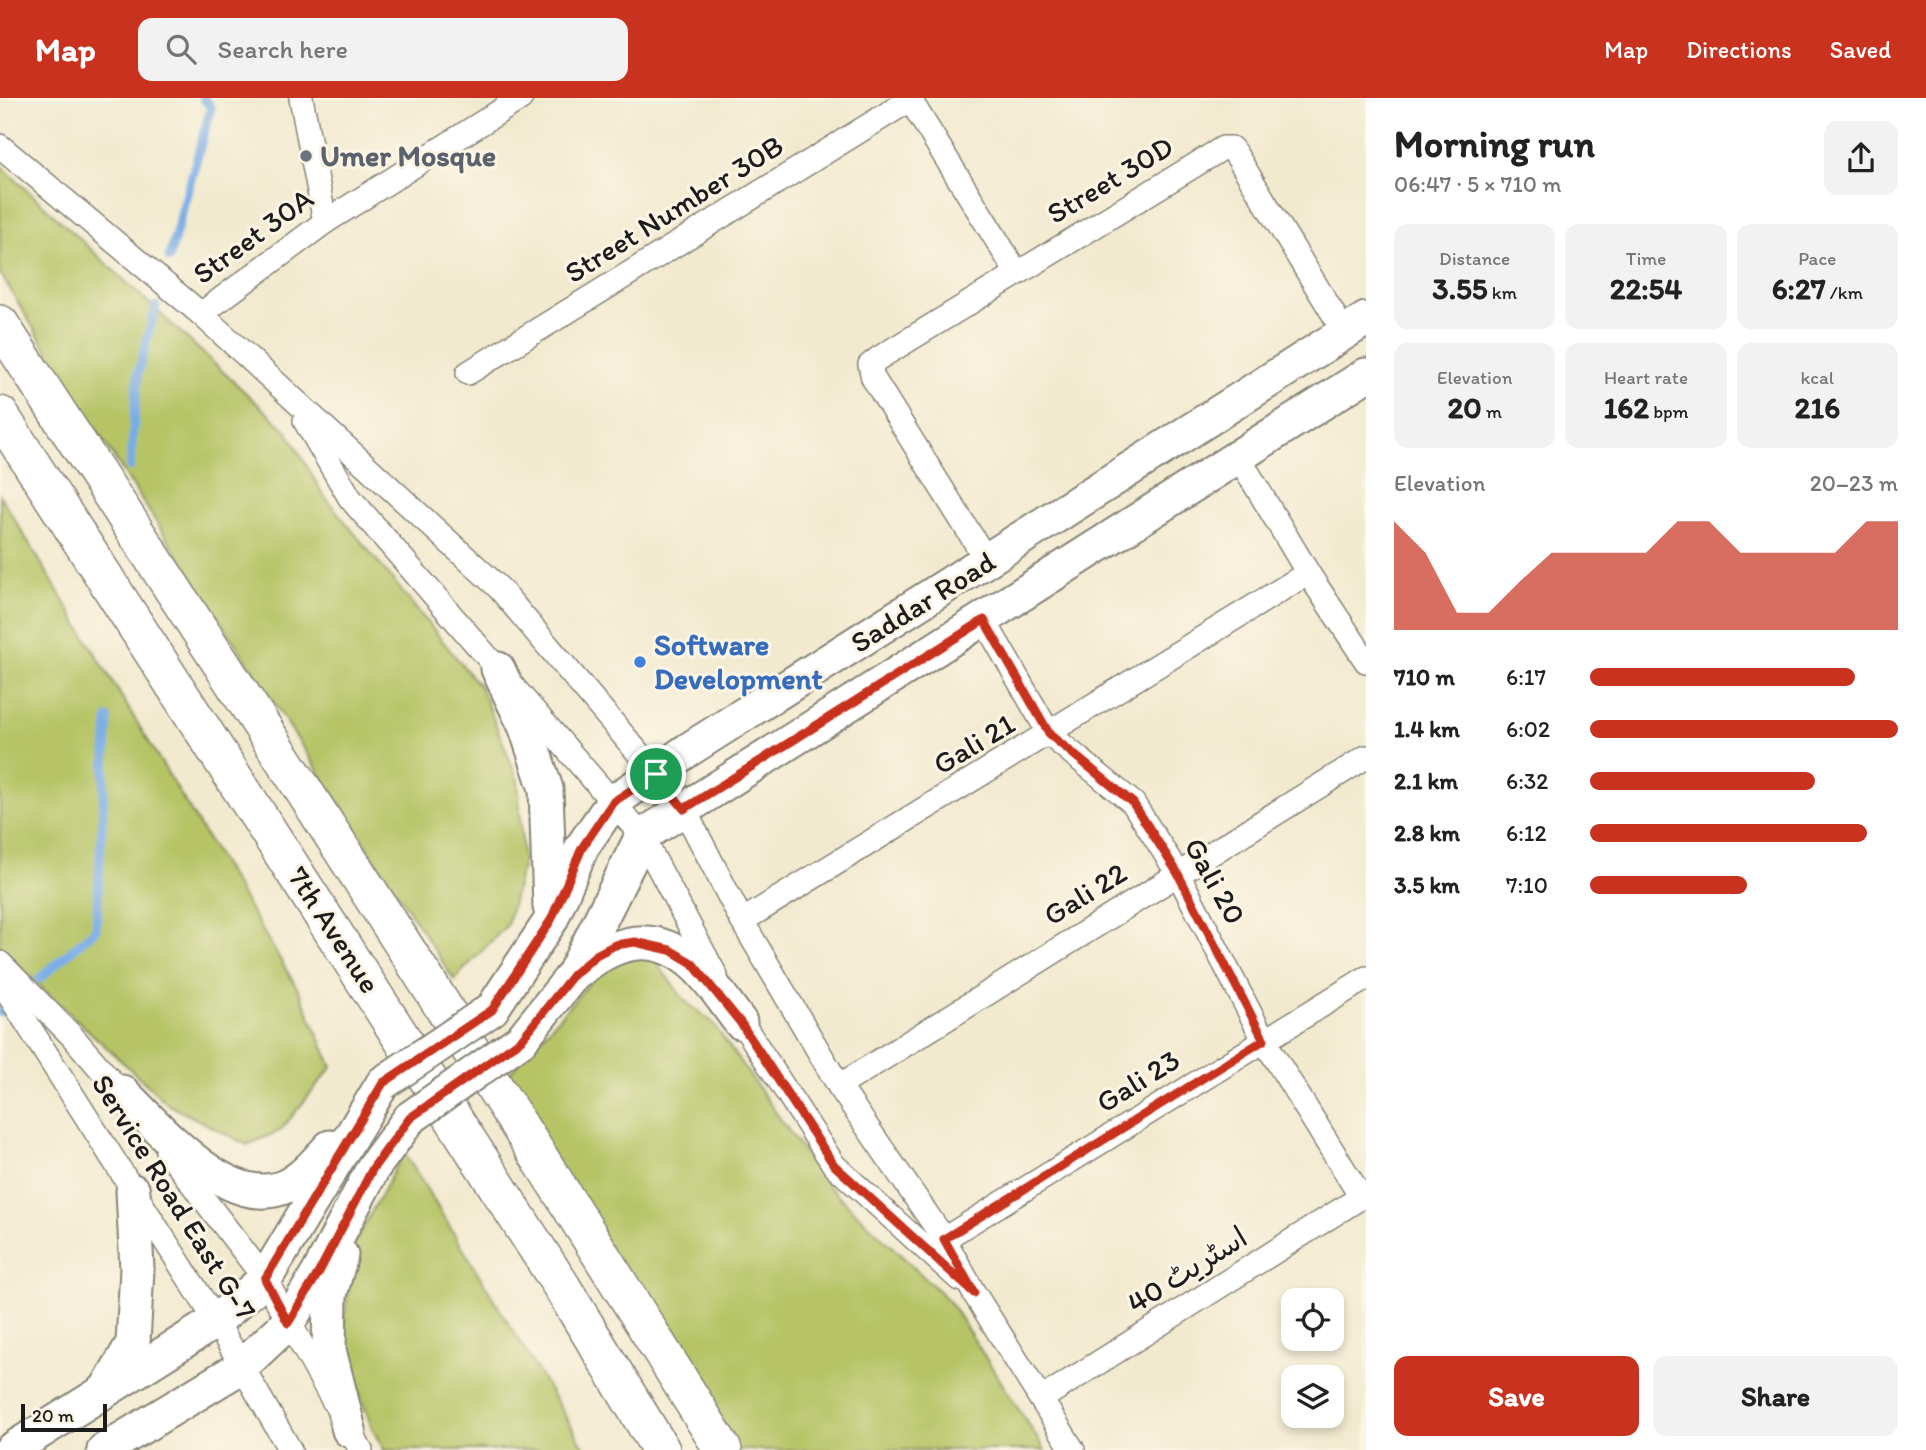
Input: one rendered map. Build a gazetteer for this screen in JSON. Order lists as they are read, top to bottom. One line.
{"streets":{"main road":["7th Avenue"],"street":["Street 30D","Street Number 30B","Street 30A","Saddar Road","Gali 21","Gali 20","Gali 22","Gali 23","Service Road East G-7","اسٹریٹ 40"]},"crossings":[["Street 30D","Saddar Road"],["Saddar Road","Gali 20"],["Gali 21","Gali 20"],["Gali 20","Gali 22"],["Gali 20","Gali 23"],["Gali 20","اسٹریٹ 40"]],"places":["Umer Mosque","Software Development"],"scale_bar":"20 m","page":{"header":"Map","search":"Search here","nav":["Map","Directions","Saved"],"heading":["Morning run","06:47 · 5 × 710 m"],"stats":[["Distance","3.55 km"],["Time","22:54"],["Pace","6:27 /km"],["Elevation","20 m"],["Heart rate","162 bpm"],["kcal","216"]],"chart":["Elevation","20–23 m"],"list":[{"name":"710 m","note":"6:17"},{"name":"1.4 km","note":"6:02"},{"name":"2.1 km","note":"6:32"},{"name":"2.8 km","note":"6:12"},{"name":"3.5 km","note":"7:10"}],"buttons":["Save","Share"],"scale":"20 m"}}
